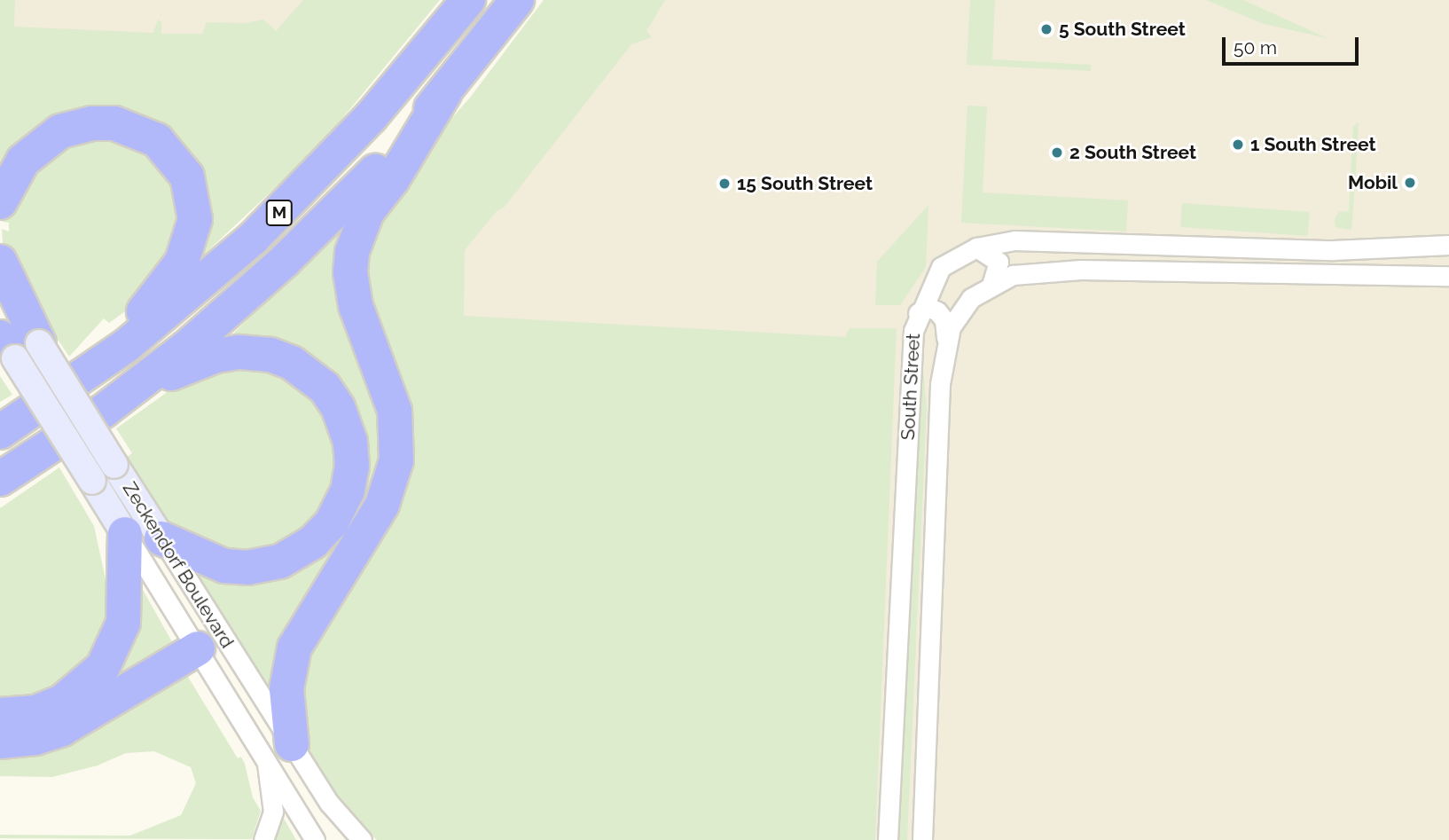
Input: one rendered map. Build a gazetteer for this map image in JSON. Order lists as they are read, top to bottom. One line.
{"streets":{"highway":["M"],"main road":["Zeckendorf Boulevard"],"street":["South Street"]},"places":["5 South Street","1 South Street","2 South Street","Mobil","15 South Street"],"scale_bar":"50 m"}
